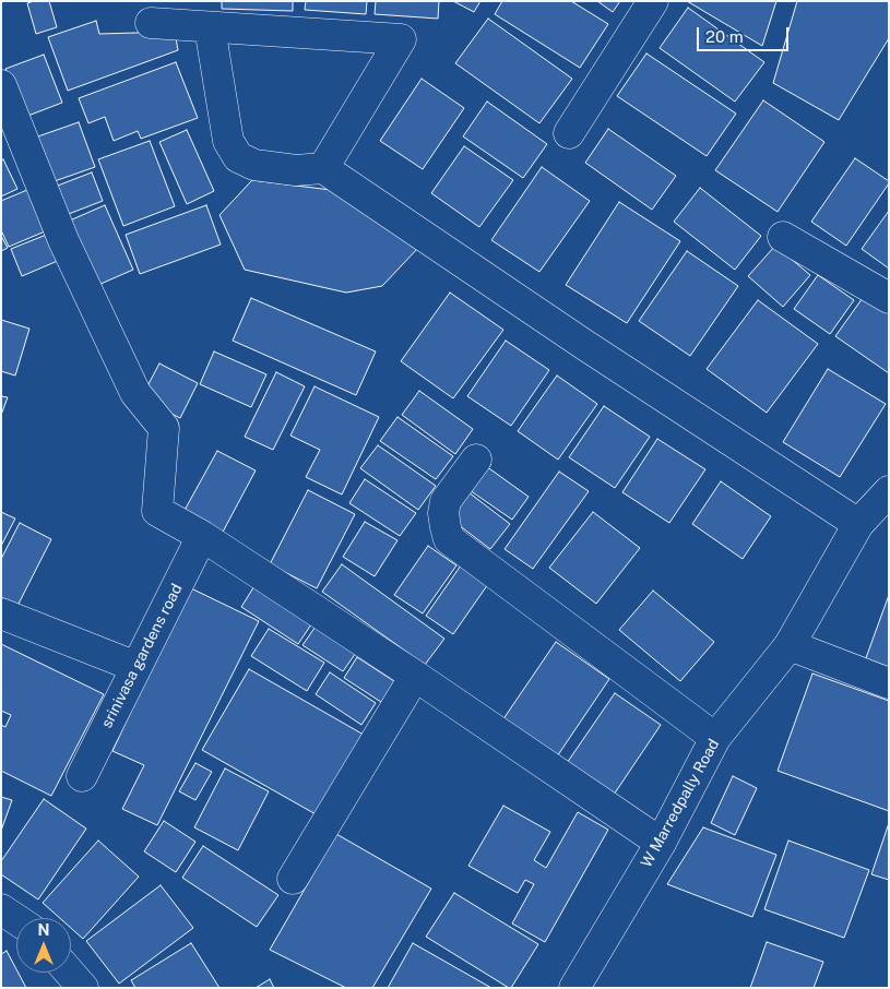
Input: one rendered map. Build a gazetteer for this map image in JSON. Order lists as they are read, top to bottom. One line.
{"streets":{"street":["srinivasa gardens road","W Marredpally Road"]},"scale_bar":"20 m","north":"top"}
